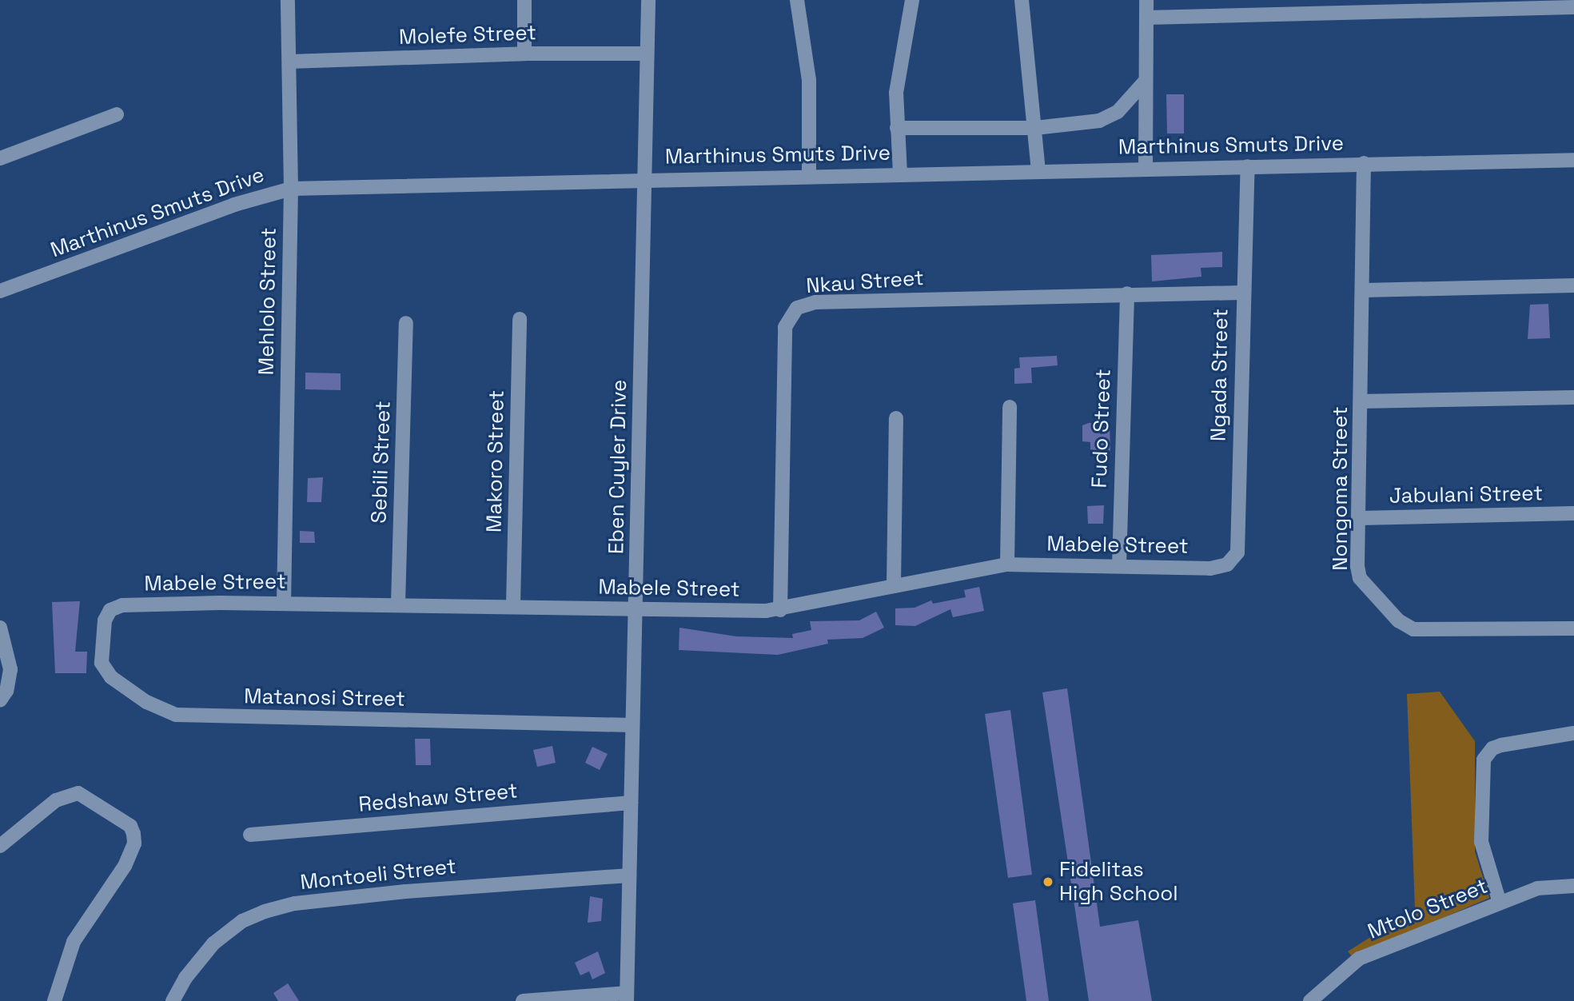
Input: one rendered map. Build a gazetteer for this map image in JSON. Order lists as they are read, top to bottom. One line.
{"streets":{"street":["Molefe Street","Marthinus Smuts Drive","Nkau Street","Mehlolo Street","Ngada Street","Fudo Street","Makoro Street","Sebili Street","Eben Cuyler Drive","Nongoma Street","Jabulani Street","Mabele Street","Matanosi Street","Redshaw Street","Montoeli Street","Mtolo Street"]},"crossings":[["Molefe Street","Mehlolo Street"],["Molefe Street","Eben Cuyler Drive"],["Marthinus Smuts Drive","Mehlolo Street"],["Marthinus Smuts Drive","Ngada Street"],["Marthinus Smuts Drive","Eben Cuyler Drive"],["Marthinus Smuts Drive","Nongoma Street"],["Nkau Street","Ngada Street"],["Nkau Street","Fudo Street"],["Nkau Street","Mabele Street"],["Mehlolo Street","Mabele Street"],["Ngada Street","Mabele Street"],["Fudo Street","Mabele Street"],["Makoro Street","Mabele Street"],["Sebili Street","Mabele Street"],["Eben Cuyler Drive","Mabele Street"],["Eben Cuyler Drive","Matanosi Street"],["Eben Cuyler Drive","Redshaw Street"],["Eben Cuyler Drive","Montoeli Street"],["Nongoma Street","Jabulani Street"],["Mabele Street","Matanosi Street"]],"places":["Fidelitas High School"]}
